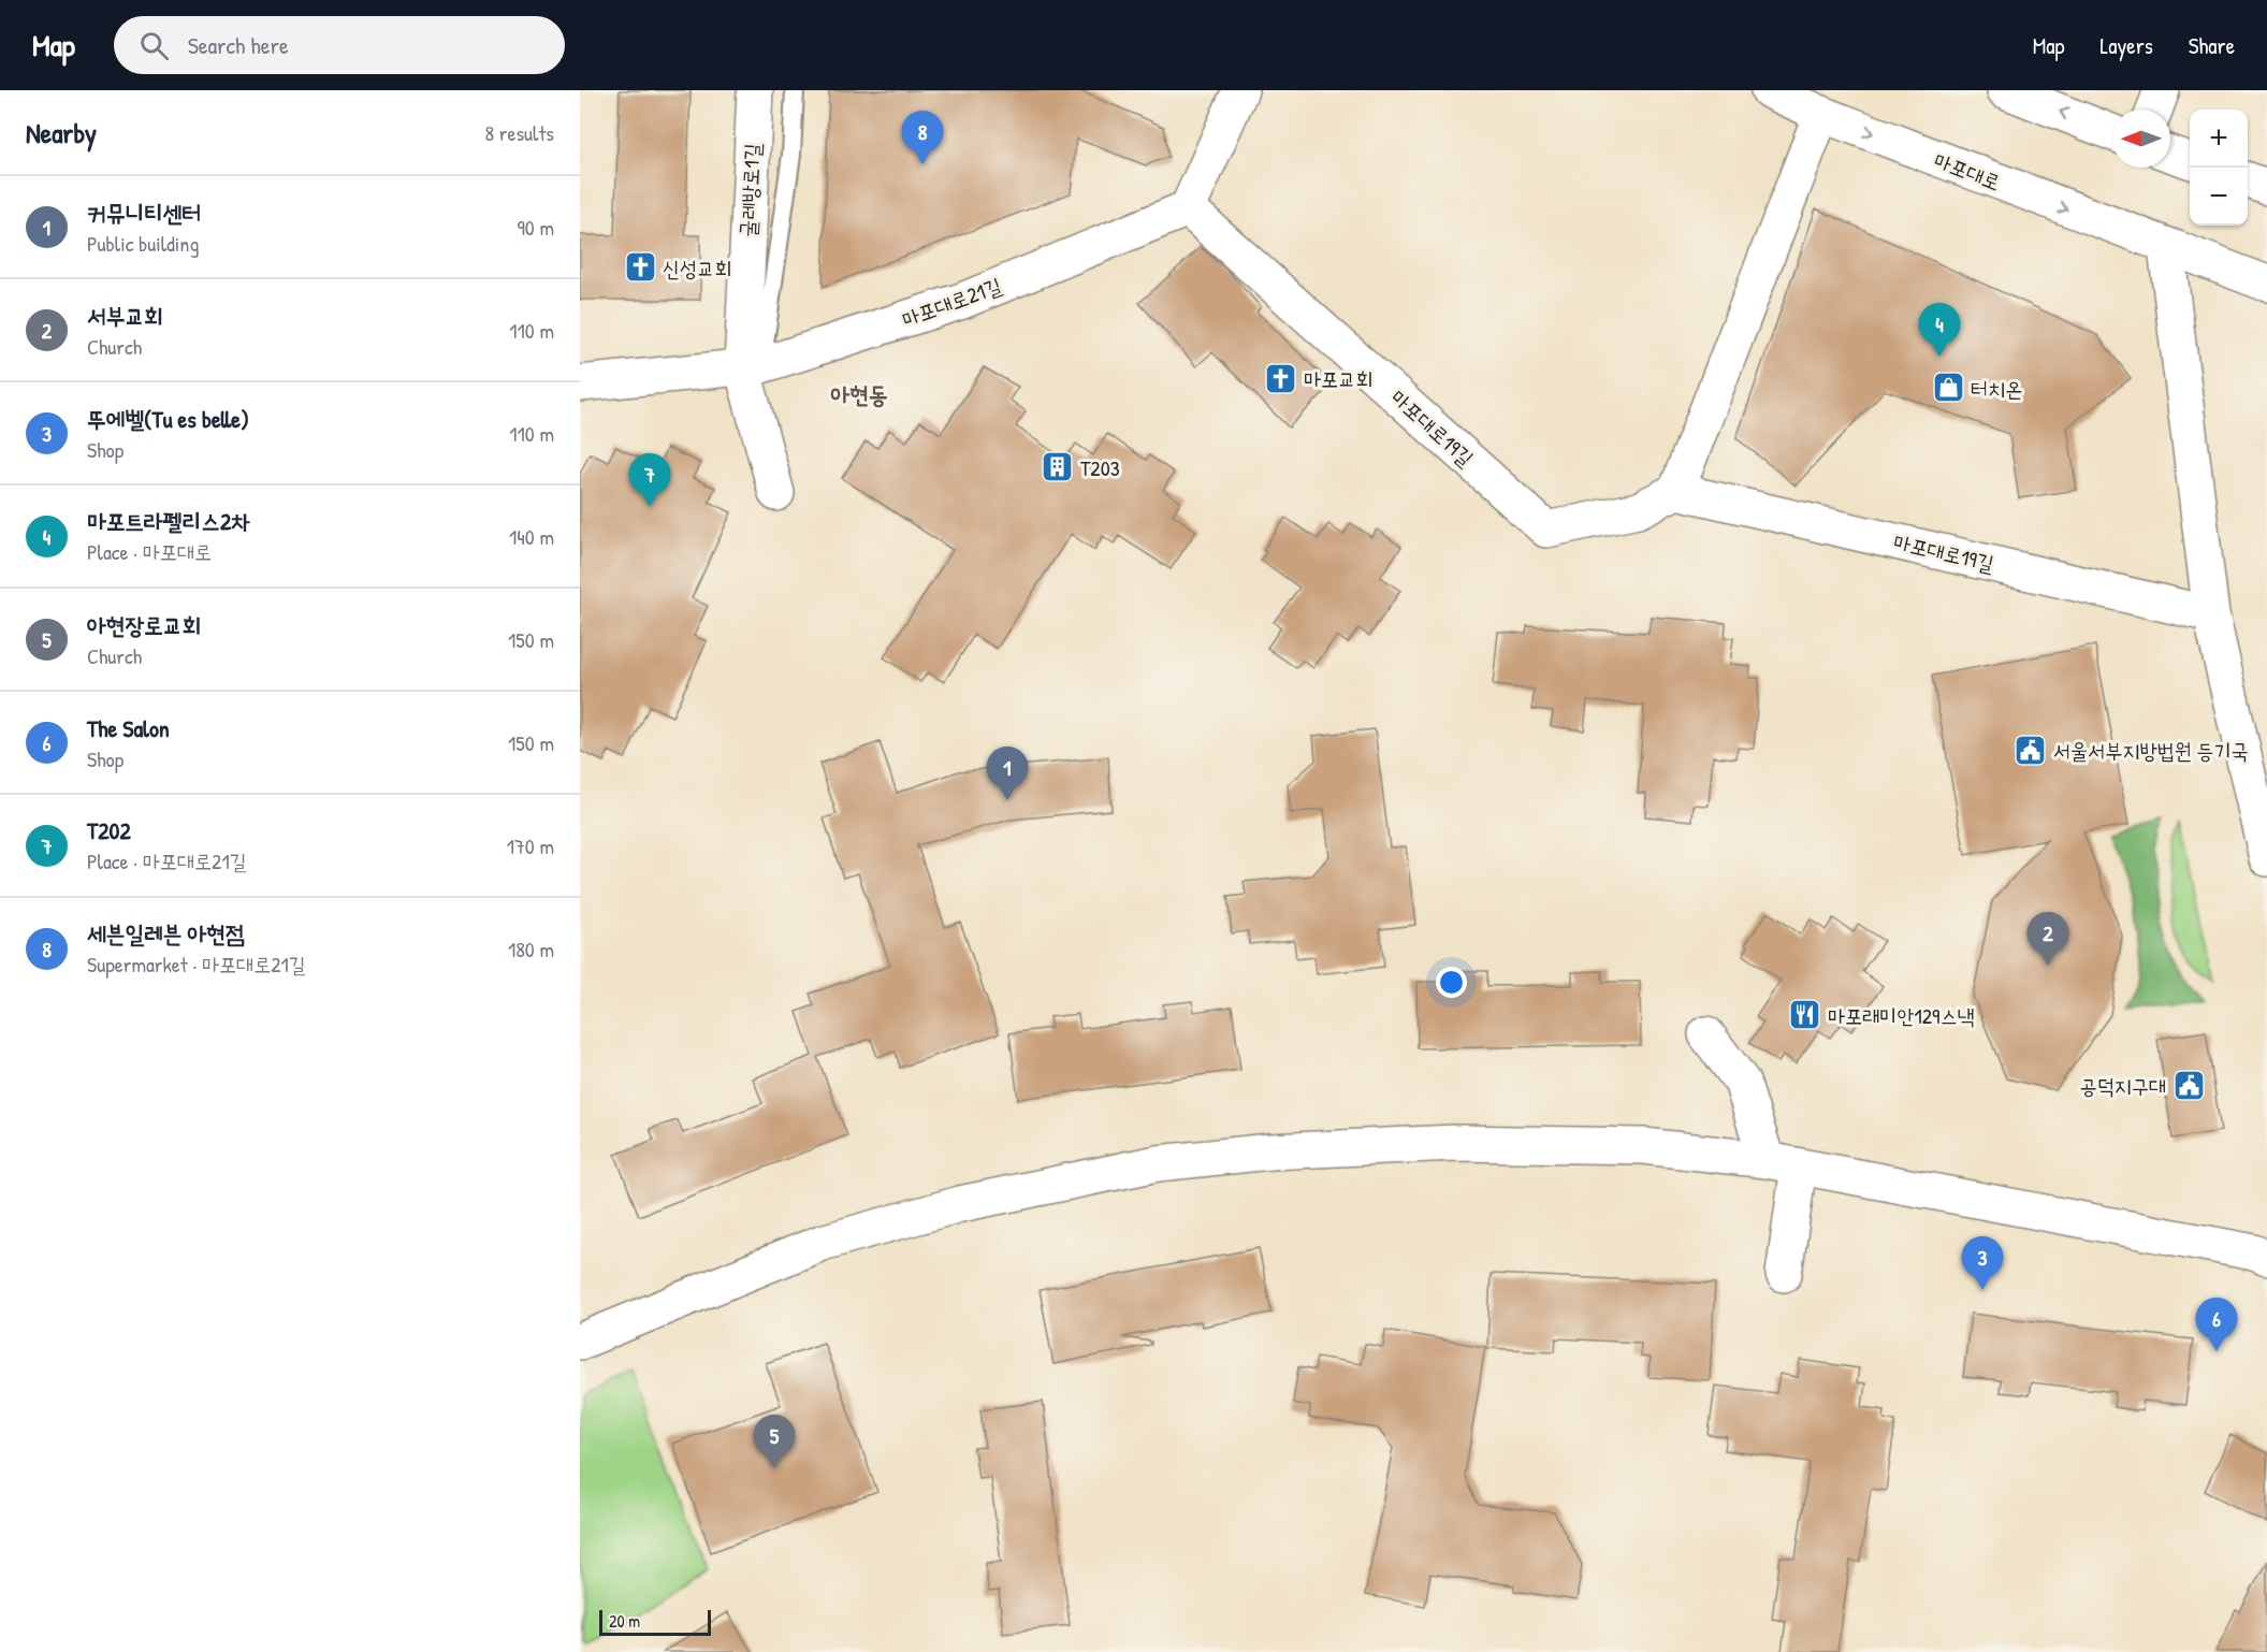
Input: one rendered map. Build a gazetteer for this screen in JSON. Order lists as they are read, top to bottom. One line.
{"streets":{"street":["마포대로","굴레방로1길","마포대로21길","마포대로19길"]},"crossings":[["굴레방로1길","마포대로21길"],["마포대로21길","마포대로19길"]],"districts":["아현동"],"places":{"church":["신성교회","마포교회"],"shop":["터치온"],"building":["T203"],"public building":["서울서부지방법원 등기국","공덕지구대"],"restaurant":["마포래미안129스낵"]},"scale_bar":"20 m","north":"left","page":{"header":"Map","search":"Search here","nav":["Map","Layers","Share"],"heading":["Nearby","8 results"],"map_buttons":["+","−"],"pins":["8","4","7","1","2","3","6","5"],"list":[{"mark":"1","name":"커뮤니티센터","note":"Public building","value":"90 m"},{"mark":"2","name":"서부교회","note":"Church","value":"110 m"},{"mark":"3","name":"뚜에벨(Tu es belle)","note":"Shop","value":"110 m"},{"mark":"4","name":"마포트라펠리스2차","note":"Place · 마포대로","value":"140 m"},{"mark":"5","name":"아현장로교회","note":"Church","value":"150 m"},{"mark":"6","name":"The Salon","note":"Shop","value":"150 m"},{"mark":"7","name":"T202","note":"Place · 마포대로21길","value":"170 m"},{"mark":"8","name":"세븐일레븐 아현점","note":"Supermarket · 마포대로21길","value":"180 m"}],"scale":"20 m"}}
